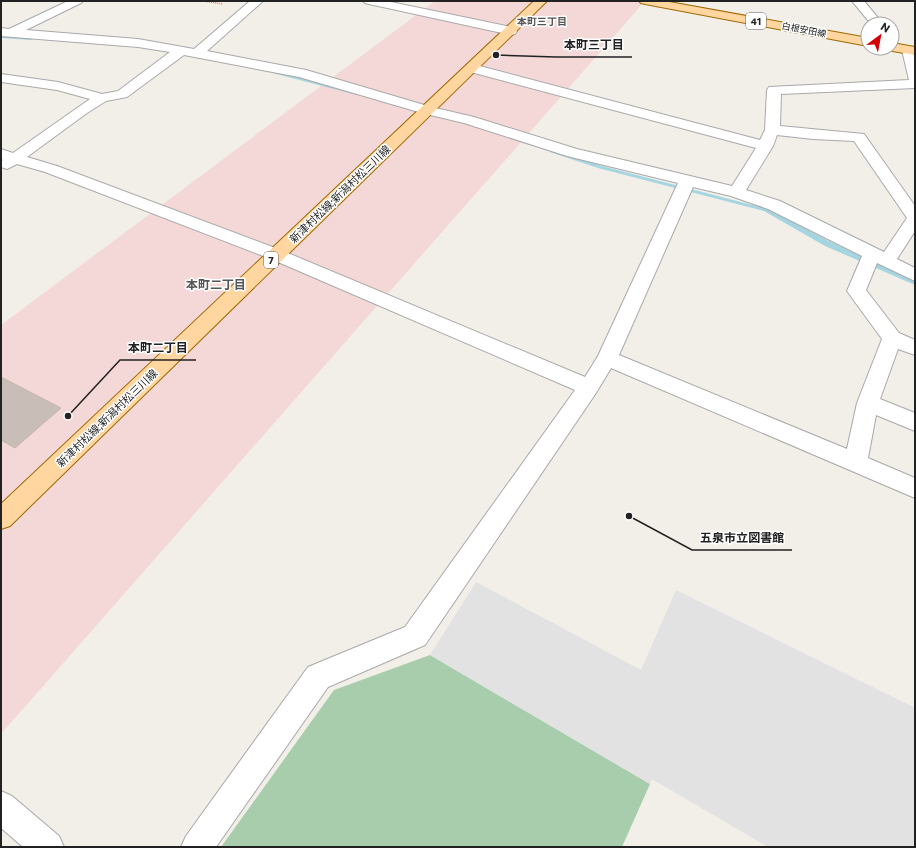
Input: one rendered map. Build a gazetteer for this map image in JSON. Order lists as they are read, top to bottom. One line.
{"streets":{"main road":["41","白根安田線","新津村松線;新潟村松三川線","7"]},"districts":["本町三丁目","本町二丁目"],"places":["本町三丁目","本町二丁目","五泉市立図書館"],"north":"top right"}
